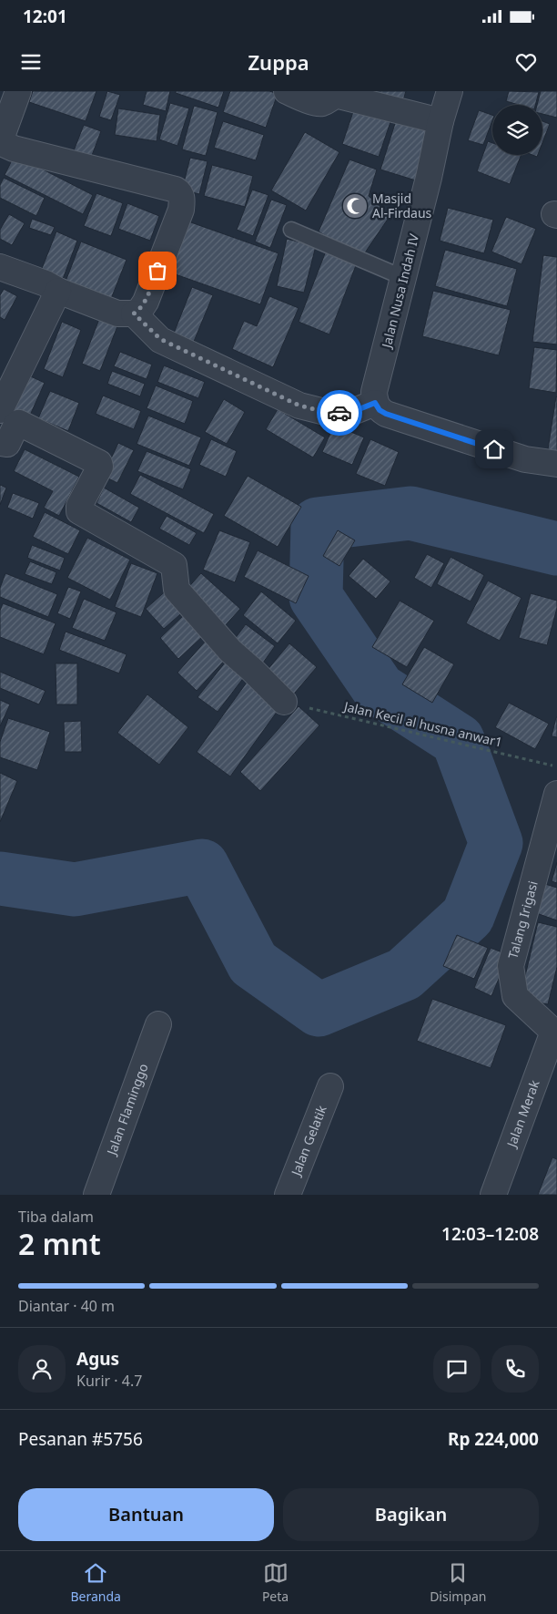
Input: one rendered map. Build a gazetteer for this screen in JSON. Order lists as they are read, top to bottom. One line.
{"streets":{"street":["Jalan Nusa Indah IV","Talang Irigasi","Jalan Flaminggo","Jalan Merak","Jalan Gelatik"],"path":["Jalan Kecil al husna anwar1"]},"crossings":[["Talang Irigasi","Jalan Merak"]],"places":{"mosque":["Masjid Al-Firdaus"]},"page":{"status":"12:01","header":"Zuppa","heading":["2 mnt","Tiba dalam","12:03–12:08"],"panel":["Agus","Kurir · 4.7","Pesanan #5756","Rp 224,000"],"bar":"Diantar · 40 m","buttons":["Bantuan","Bagikan"],"tabs":["Beranda","Peta","Disimpan"]}}
